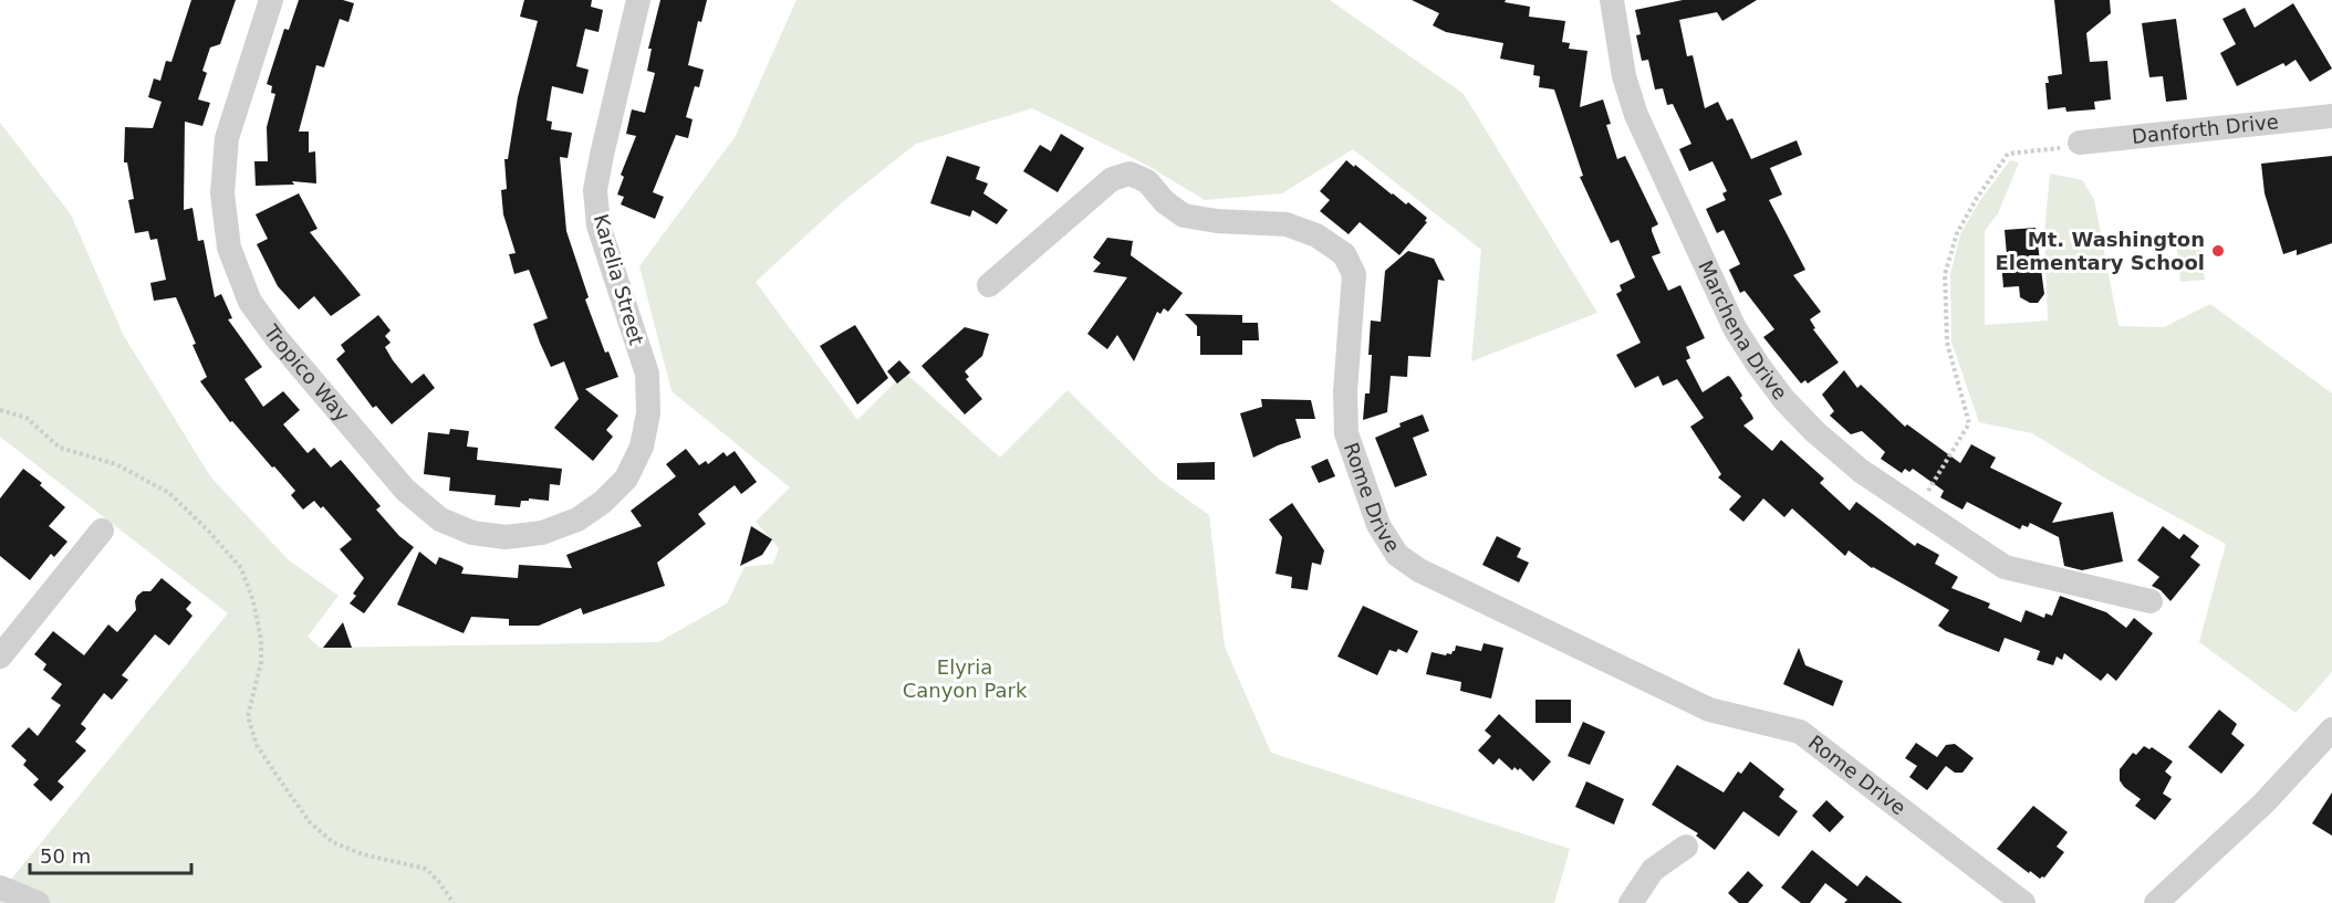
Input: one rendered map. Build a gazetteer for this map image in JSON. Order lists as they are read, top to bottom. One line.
{"streets":{"street":["Danforth Drive","Karelia Street","Marchena Drive","Tropico Way","Rome Drive"]},"crossings":[["Karelia Street","Tropico Way"]],"parks":["Elyria Canyon Park"],"places":["Mt. Washington Elementary School"],"scale_bar":"50 m"}
